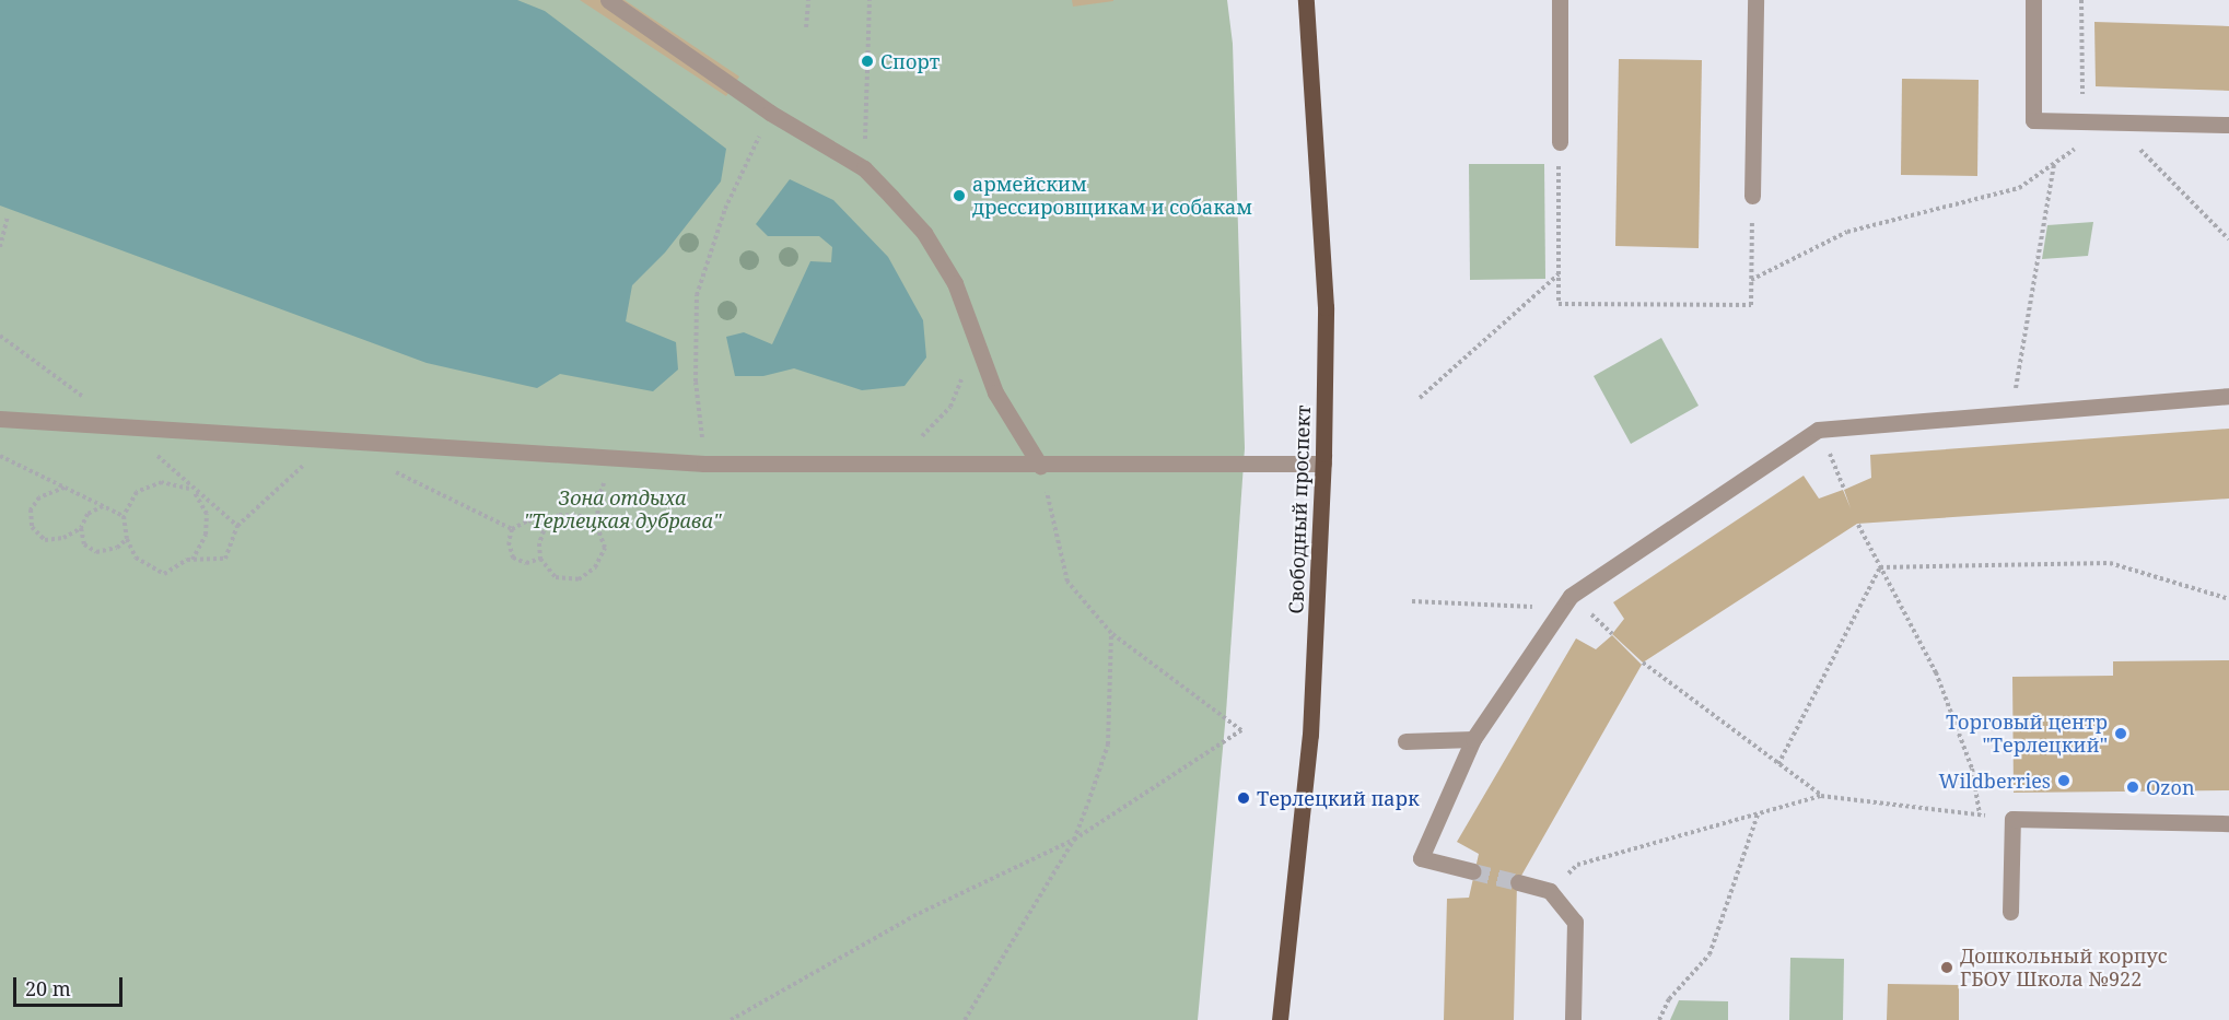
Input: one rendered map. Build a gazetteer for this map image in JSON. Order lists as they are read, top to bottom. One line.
{"streets":{"main road":["Свободный проспект"]},"parks":["Зона отдыха \"Терлецкая дубрава\""],"places":["Спорт","армейским дрессировщикам и собакам","Торговый центр \"Терлецкий\"","Wildberries","Ozon","Терлецкий парк","Дошкольный корпус ГБОУ Школа №922"],"scale_bar":"20 m"}
